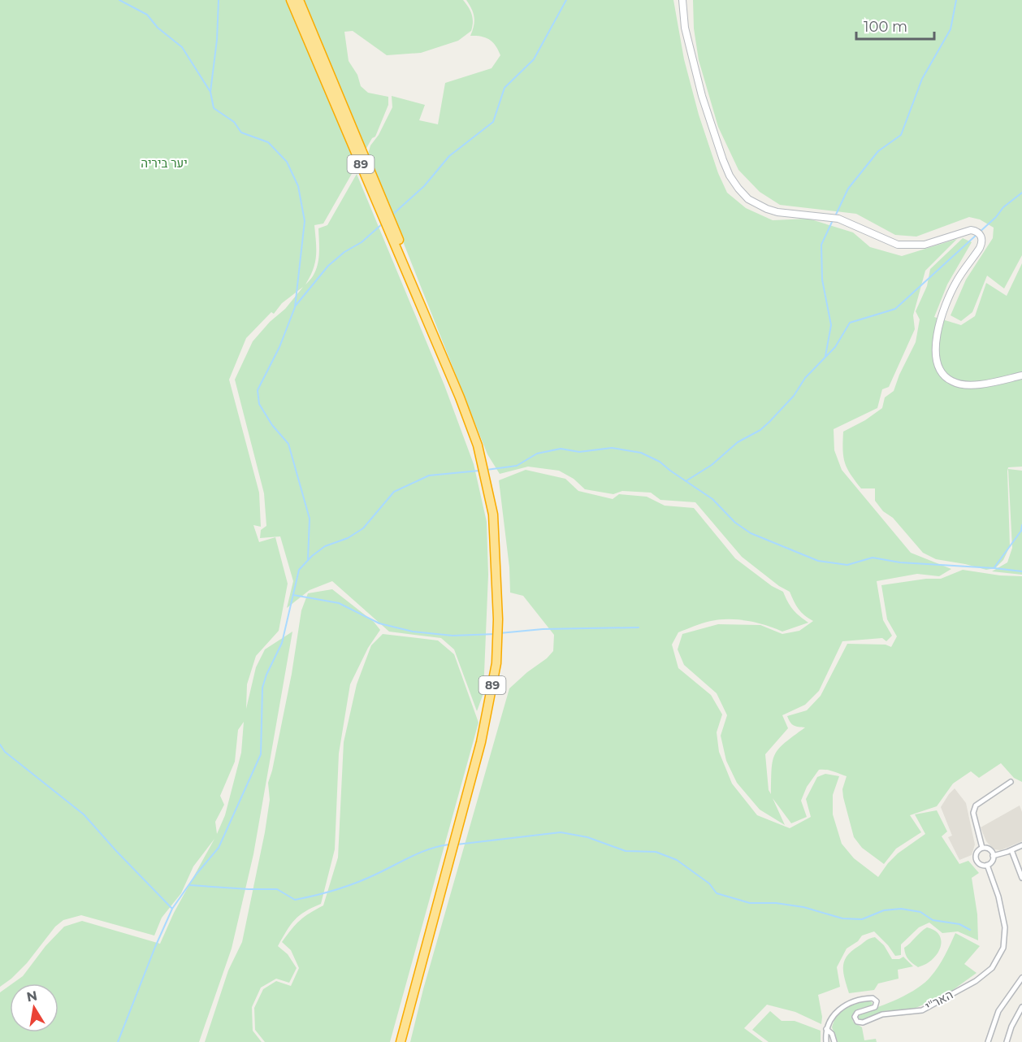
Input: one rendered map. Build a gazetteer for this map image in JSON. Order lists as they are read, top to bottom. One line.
{"streets":{"highway":["89"],"street":["האר\"י"]},"parks":["יער ביריה"],"scale_bar":"100 m","north":"top"}
